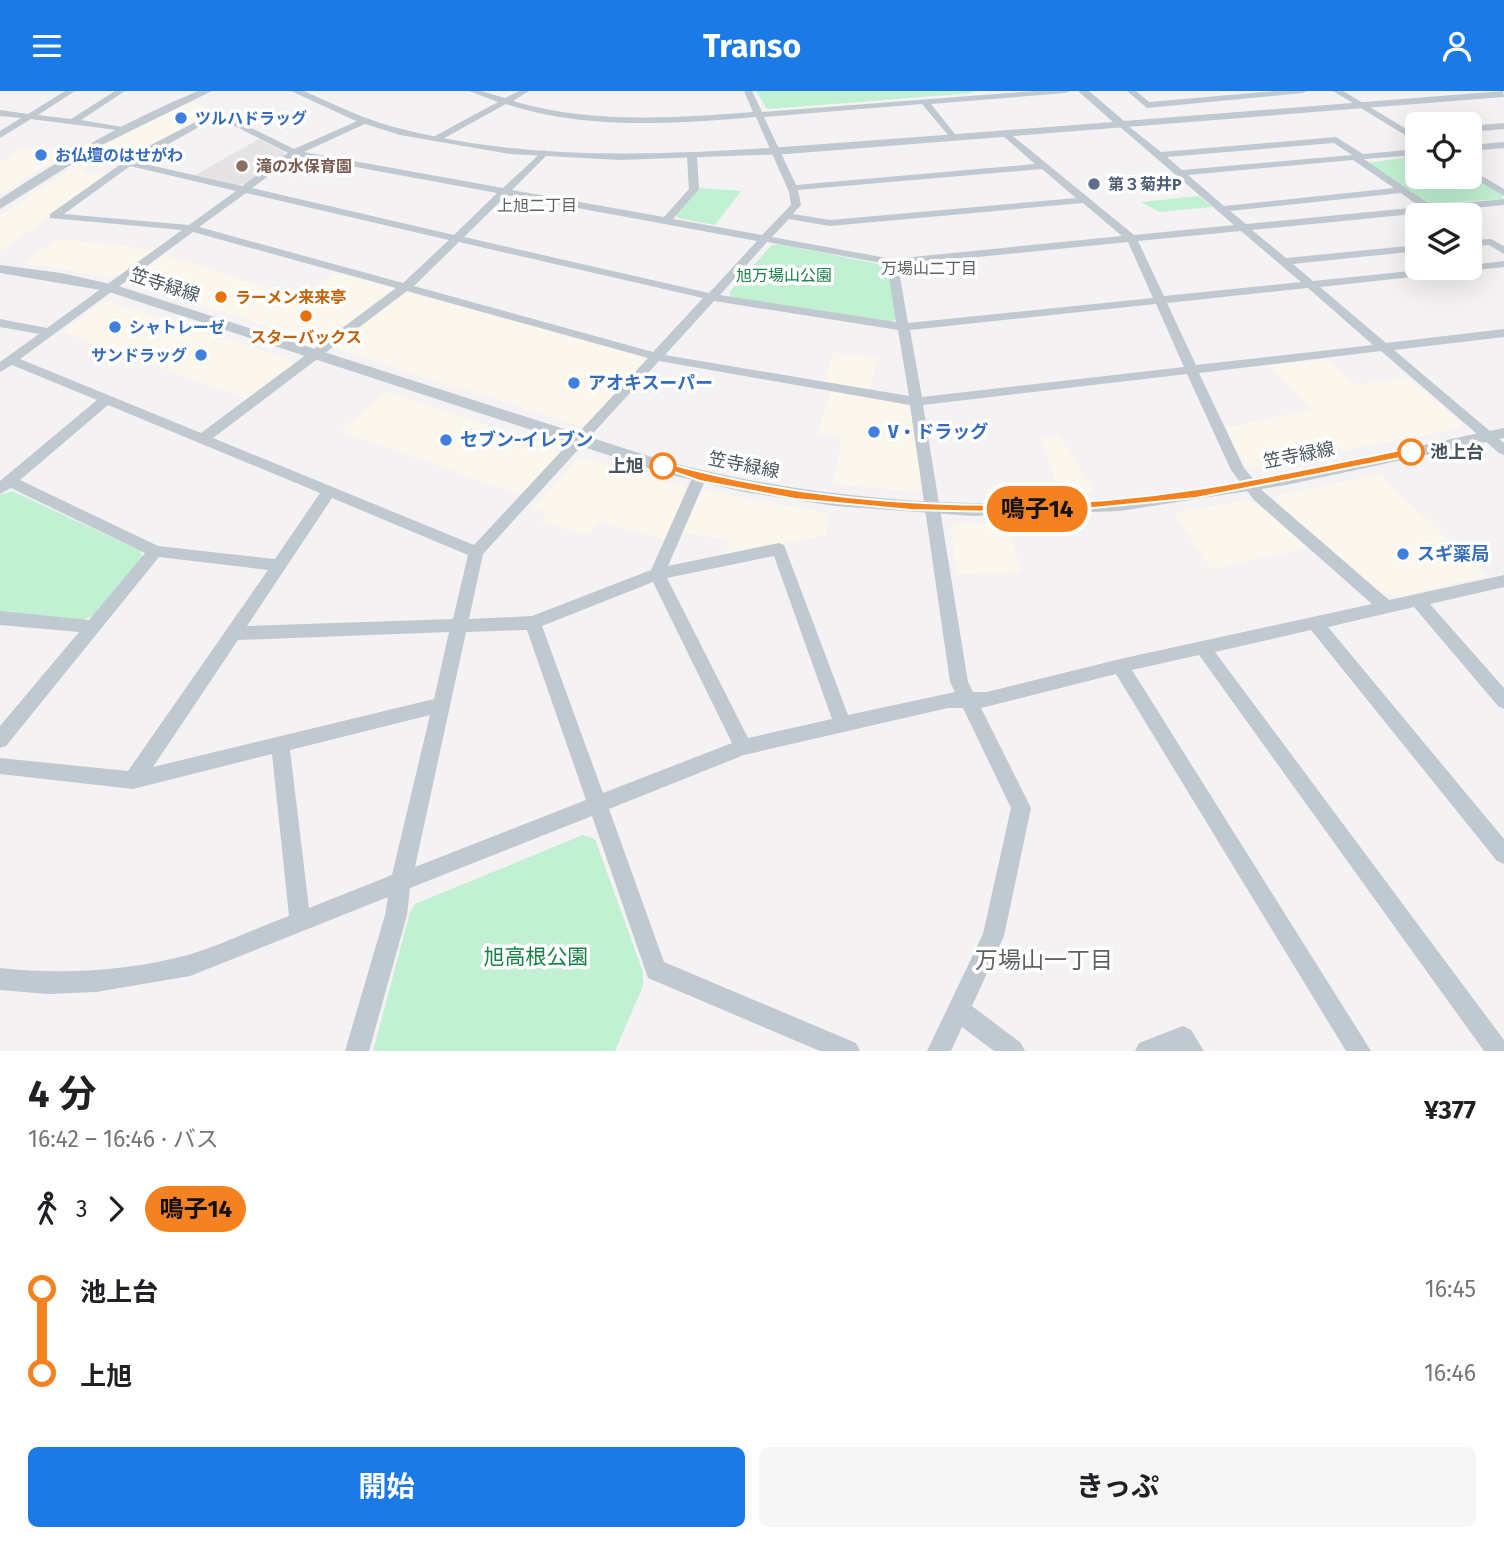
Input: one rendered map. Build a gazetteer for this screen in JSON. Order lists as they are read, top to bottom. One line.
{"streets":{"street":["笠寺緑線"]},"districts":["上旭二丁目","万場山二丁目","万場山一丁目"],"parks":["旭万場山公園","旭高根公園"],"places":["ツルハドラッグ","お仏壇のはせがわ","滝の水保育園","第３菊井P","ラーメン来来亭","スターバックス","シャトレーゼ","サンドラッグ","アオキスーパー","V・ドラッグ","セブン-イレブン","池上台","上旭","スギ薬局"],"lines":["bus line 鳴子14"],"page":{"header":"Transo","on_map":"鳴子14","heading":["4 分","16:42 – 16:46 · バス","¥377"],"legs":["3","鳴子14"],"list":[{"name":"池上台","value":"16:45"},{"name":"上旭","value":"16:46"}],"buttons":["開始","きっぷ"]}}
